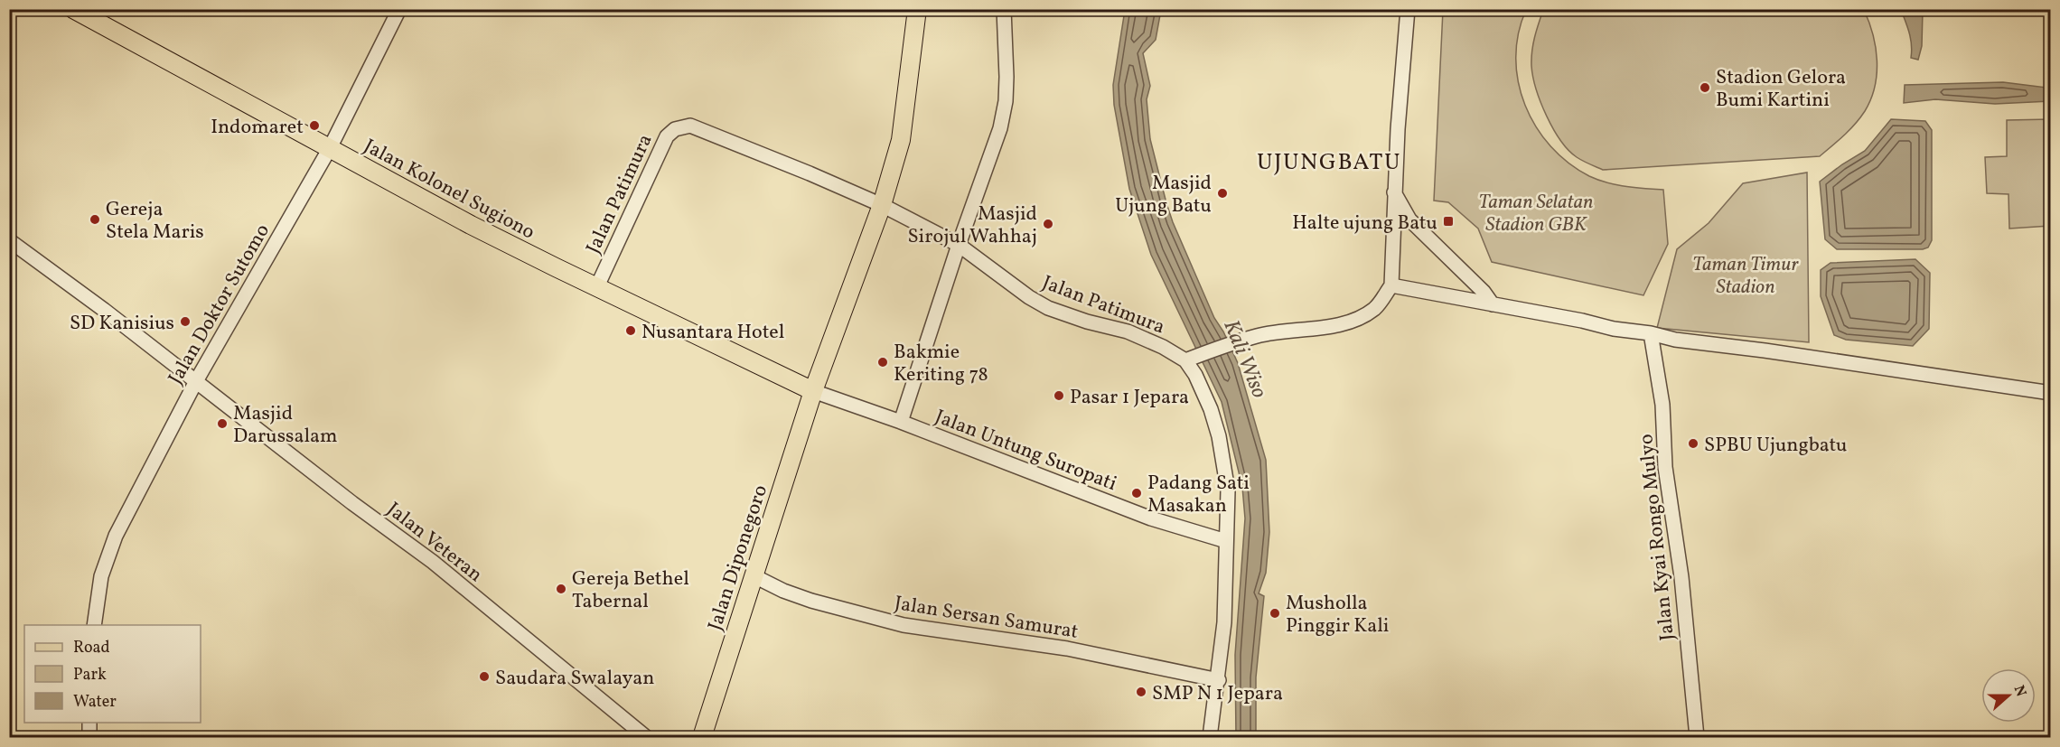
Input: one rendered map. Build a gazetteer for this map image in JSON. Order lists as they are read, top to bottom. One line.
{"streets":{"main road":["Jalan Kolonel Sugiono","Jalan Diponegoro"],"street":["Jalan Patimura","Jalan Doktor Sutomo","Jalan Untung Suropati","Jalan Kyai Rongo Mulyo","Jalan Veteran","Jalan Sersan Samurat"]},"crossings":[["Jalan Kolonel Sugiono","Jalan Patimura"],["Jalan Kolonel Sugiono","Jalan Doktor Sutomo"],["Jalan Kolonel Sugiono","Jalan Untung Suropati"],["Jalan Kolonel Sugiono","Jalan Diponegoro"],["Jalan Patimura","Jalan Untung Suropati"],["Jalan Patimura","Jalan Diponegoro"],["Jalan Patimura","Jalan Sersan Samurat"],["Jalan Doktor Sutomo","Jalan Veteran"],["Jalan Untung Suropati","Jalan Diponegoro"],["Jalan Diponegoro","Jalan Sersan Samurat"]],"districts":["UJUNGBATU"],"water":["Kali Wiso"],"parks":["Taman Selatan Stadion GBK","Taman Timur Stadion"],"places":{"other":["Stadion Gelora Bumi Kartini","Indomaret","Masjid Ujung Batu","Gereja Stela Maris","Masjid Sirojul Wahhaj","SD Kanisius","Nusantara Hotel","Bakmie Keriting 78","Pasar 1 Jepara","Masjid Darussalam","SPBU Ujungbatu","Padang Sati Masakan","Gereja Bethel Tabernal","Musholla Pinggir Kali","Saudara Swalayan","SMP N 1 Jepara"],"transit":["Halte ujung Batu"]},"legend":["Road","Park","Water"],"north":"right"}
